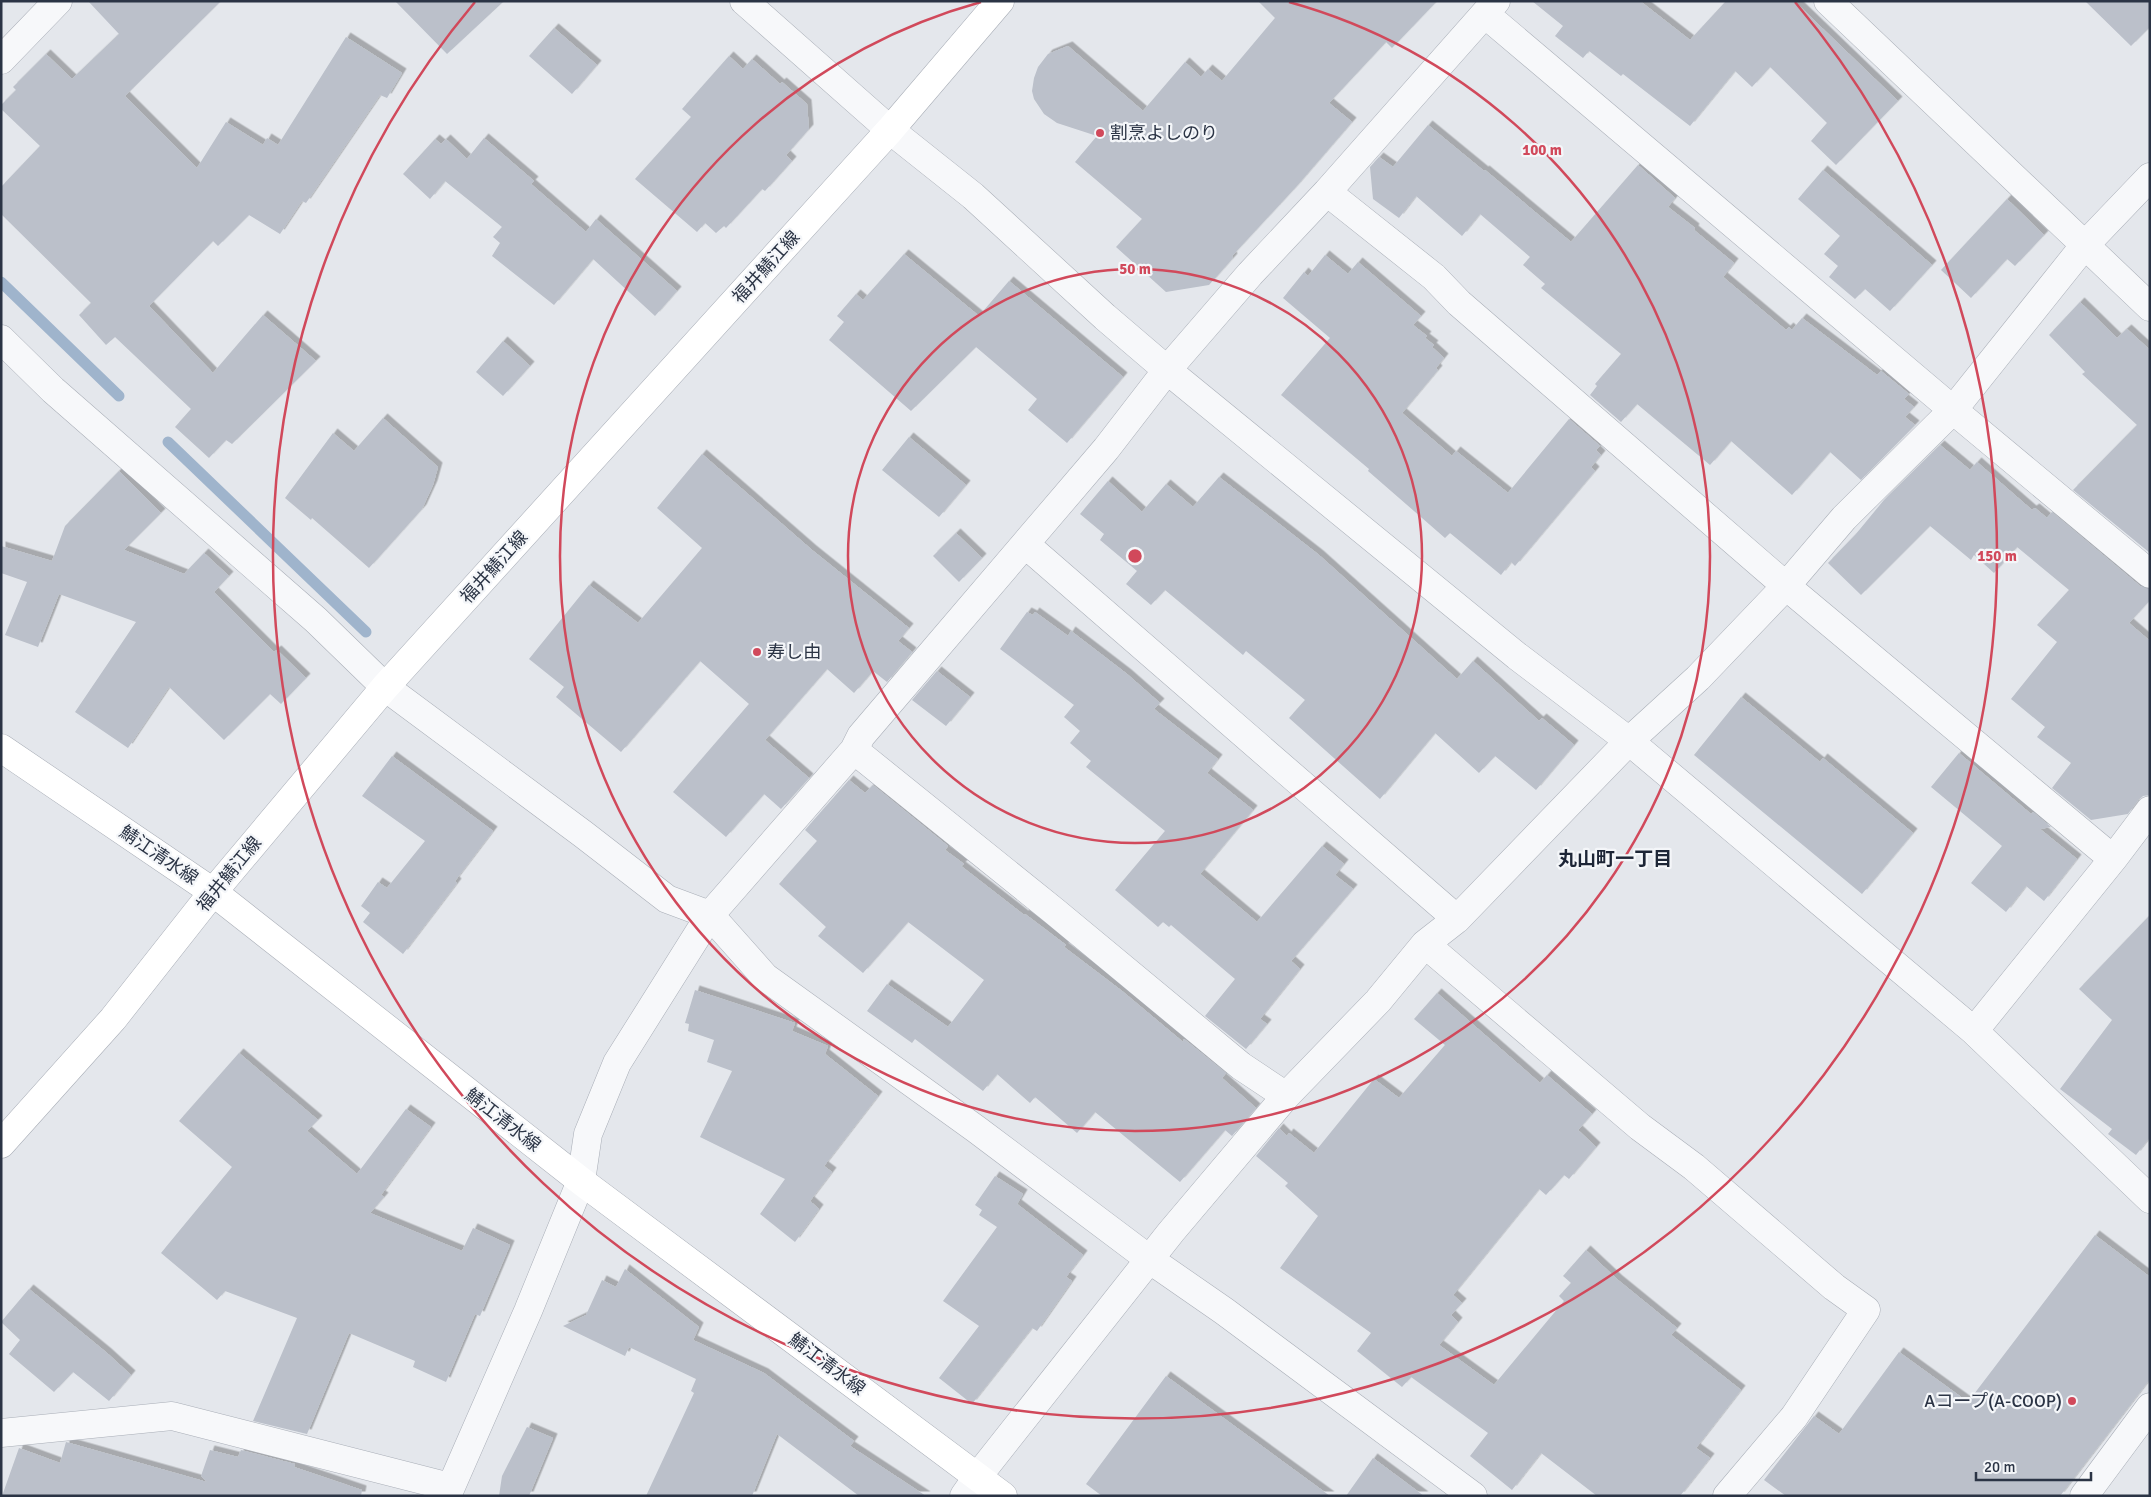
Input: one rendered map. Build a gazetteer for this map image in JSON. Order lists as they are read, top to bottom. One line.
{"streets":{"main road":["福井鯖江線","鯖江清水線"]},"crossings":[["福井鯖江線","鯖江清水線"]],"districts":["丸山町一丁目"],"places":["割烹よしのり","寿し由","Aコープ(A-COOP)"],"scale_bar":"20 m","rings":["100 m","50 m","150 m"]}
